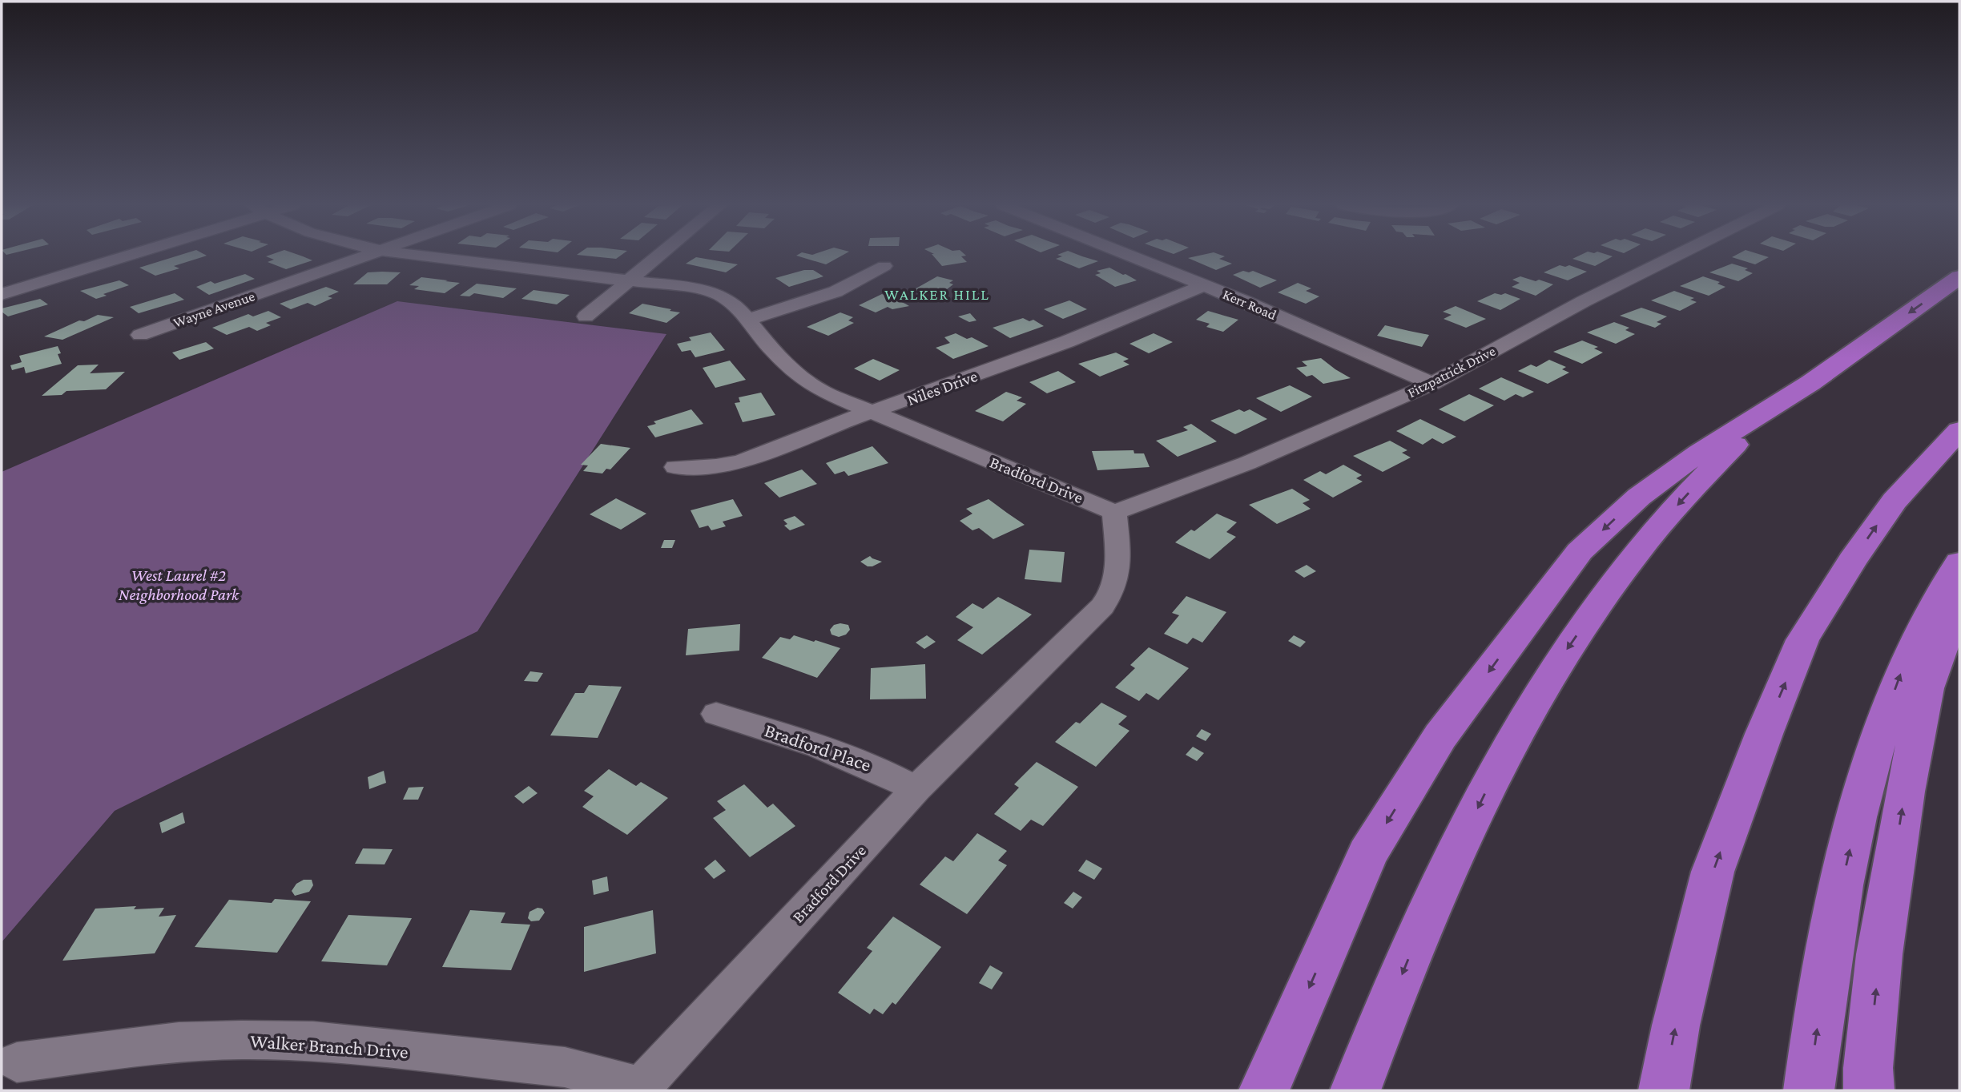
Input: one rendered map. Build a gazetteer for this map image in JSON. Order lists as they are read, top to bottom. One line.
{"streets":{"street":["Kerr Road","Wayne Avenue","Fitzpatrick Drive","Niles Drive","Bradford Drive","Bradford Place","Walker Branch Drive"]},"crossings":[["Kerr Road","Fitzpatrick Drive"],["Kerr Road","Niles Drive"],["Fitzpatrick Drive","Bradford Drive"],["Niles Drive","Bradford Drive"],["Bradford Drive","Bradford Place"],["Bradford Drive","Walker Branch Drive"]],"districts":["WALKER HILL"],"parks":["West Laurel #2 Neighborhood Park"]}
